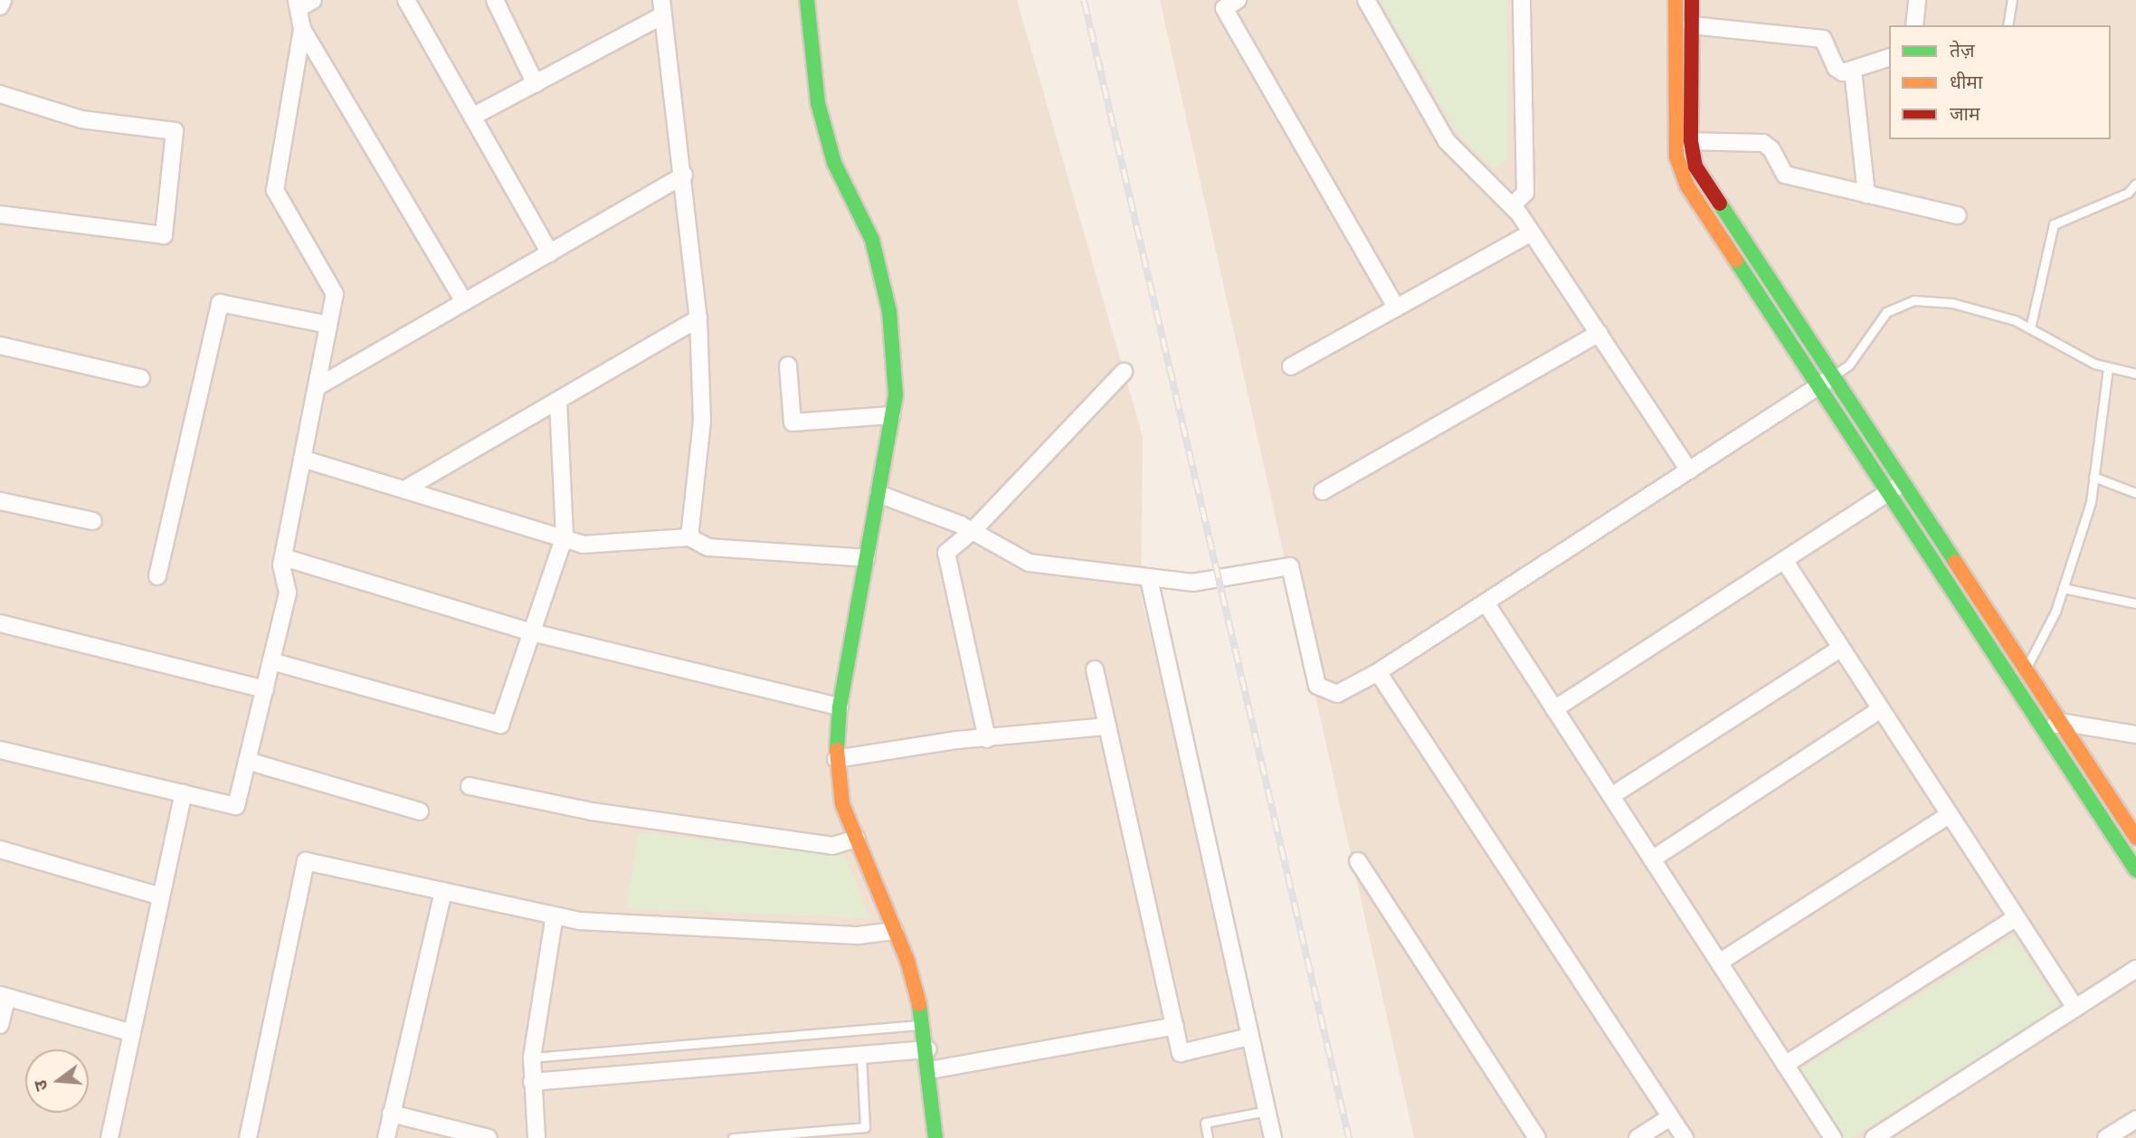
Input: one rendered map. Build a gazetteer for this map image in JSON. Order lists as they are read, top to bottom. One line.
{"legend":["तेज़","धीमा","जाम"],"north":"left"}
